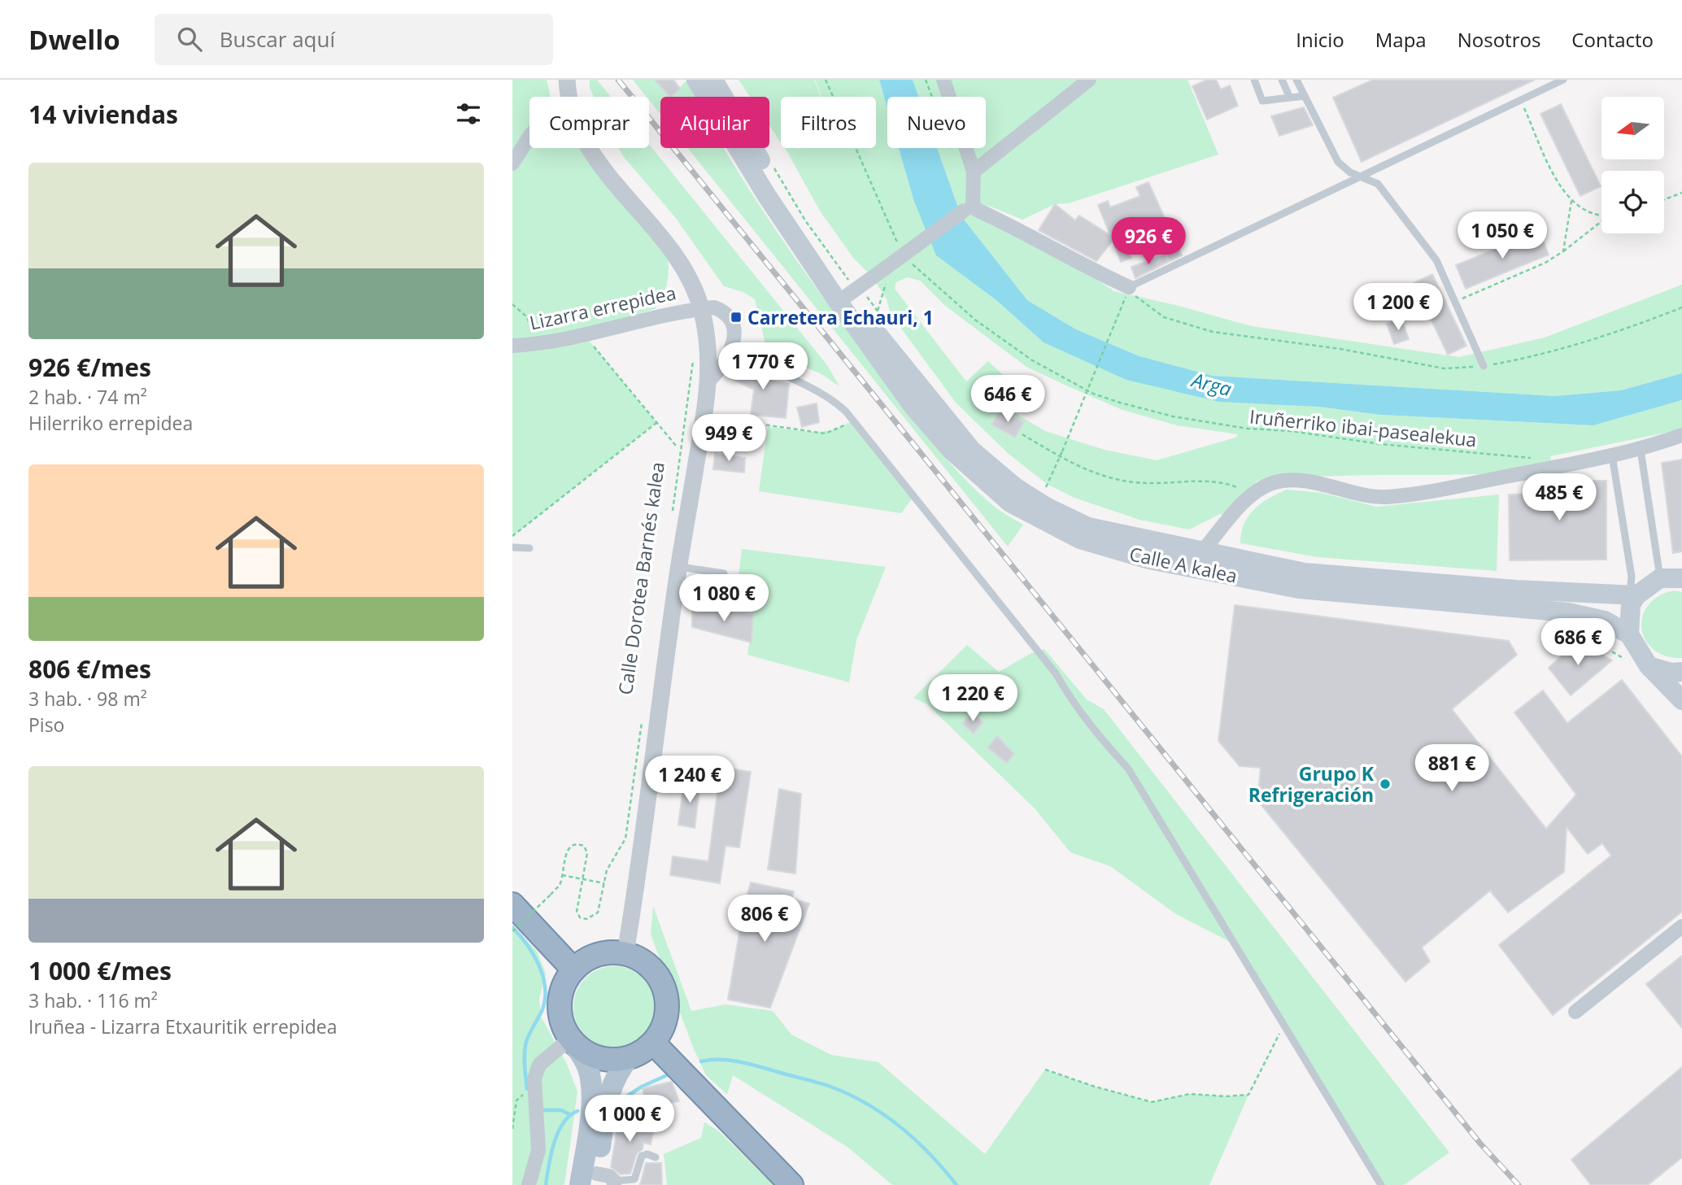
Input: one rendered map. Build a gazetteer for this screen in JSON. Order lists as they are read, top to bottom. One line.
{"streets":{"main road":["Calle A kalea"],"street":["Lizarra errepidea","Calle Dorotea Barnés kalea"],"path":["Iruñerriko ibai-pasealekua"]},"crossings":[["Lizarra errepidea","Calle Dorotea Barnés kalea"]],"water":["Arga"],"places":{"transit":["Carretera Echauri, 1"],"other":["Grupo K Refrigeración"]},"north":"left","page":{"header":"Dwello","search":"Buscar aquí","nav":["Inicio","Mapa","Nosotros","Contacto"],"heading":"14 viviendas","chip":["Comprar","Alquilar","Filtros","Nuevo"],"list":[{"name":"926 €/mes","note":"2 hab. · 74 m² · Hilerriko errepidea"},{"name":"806 €/mes","note":"3 hab. · 98 m² · Piso"},{"name":"1 000 €/mes","note":"3 hab. · 116 m² · Iruñea - Lizarra Etxauritik errepidea"}],"price":["1 050 €","926 €","1 200 €","1 770 €","646 €","949 €","485 €","1 080 €","686 €","1 220 €","881 €","1 240 €","806 €","1 000 €"]}}
